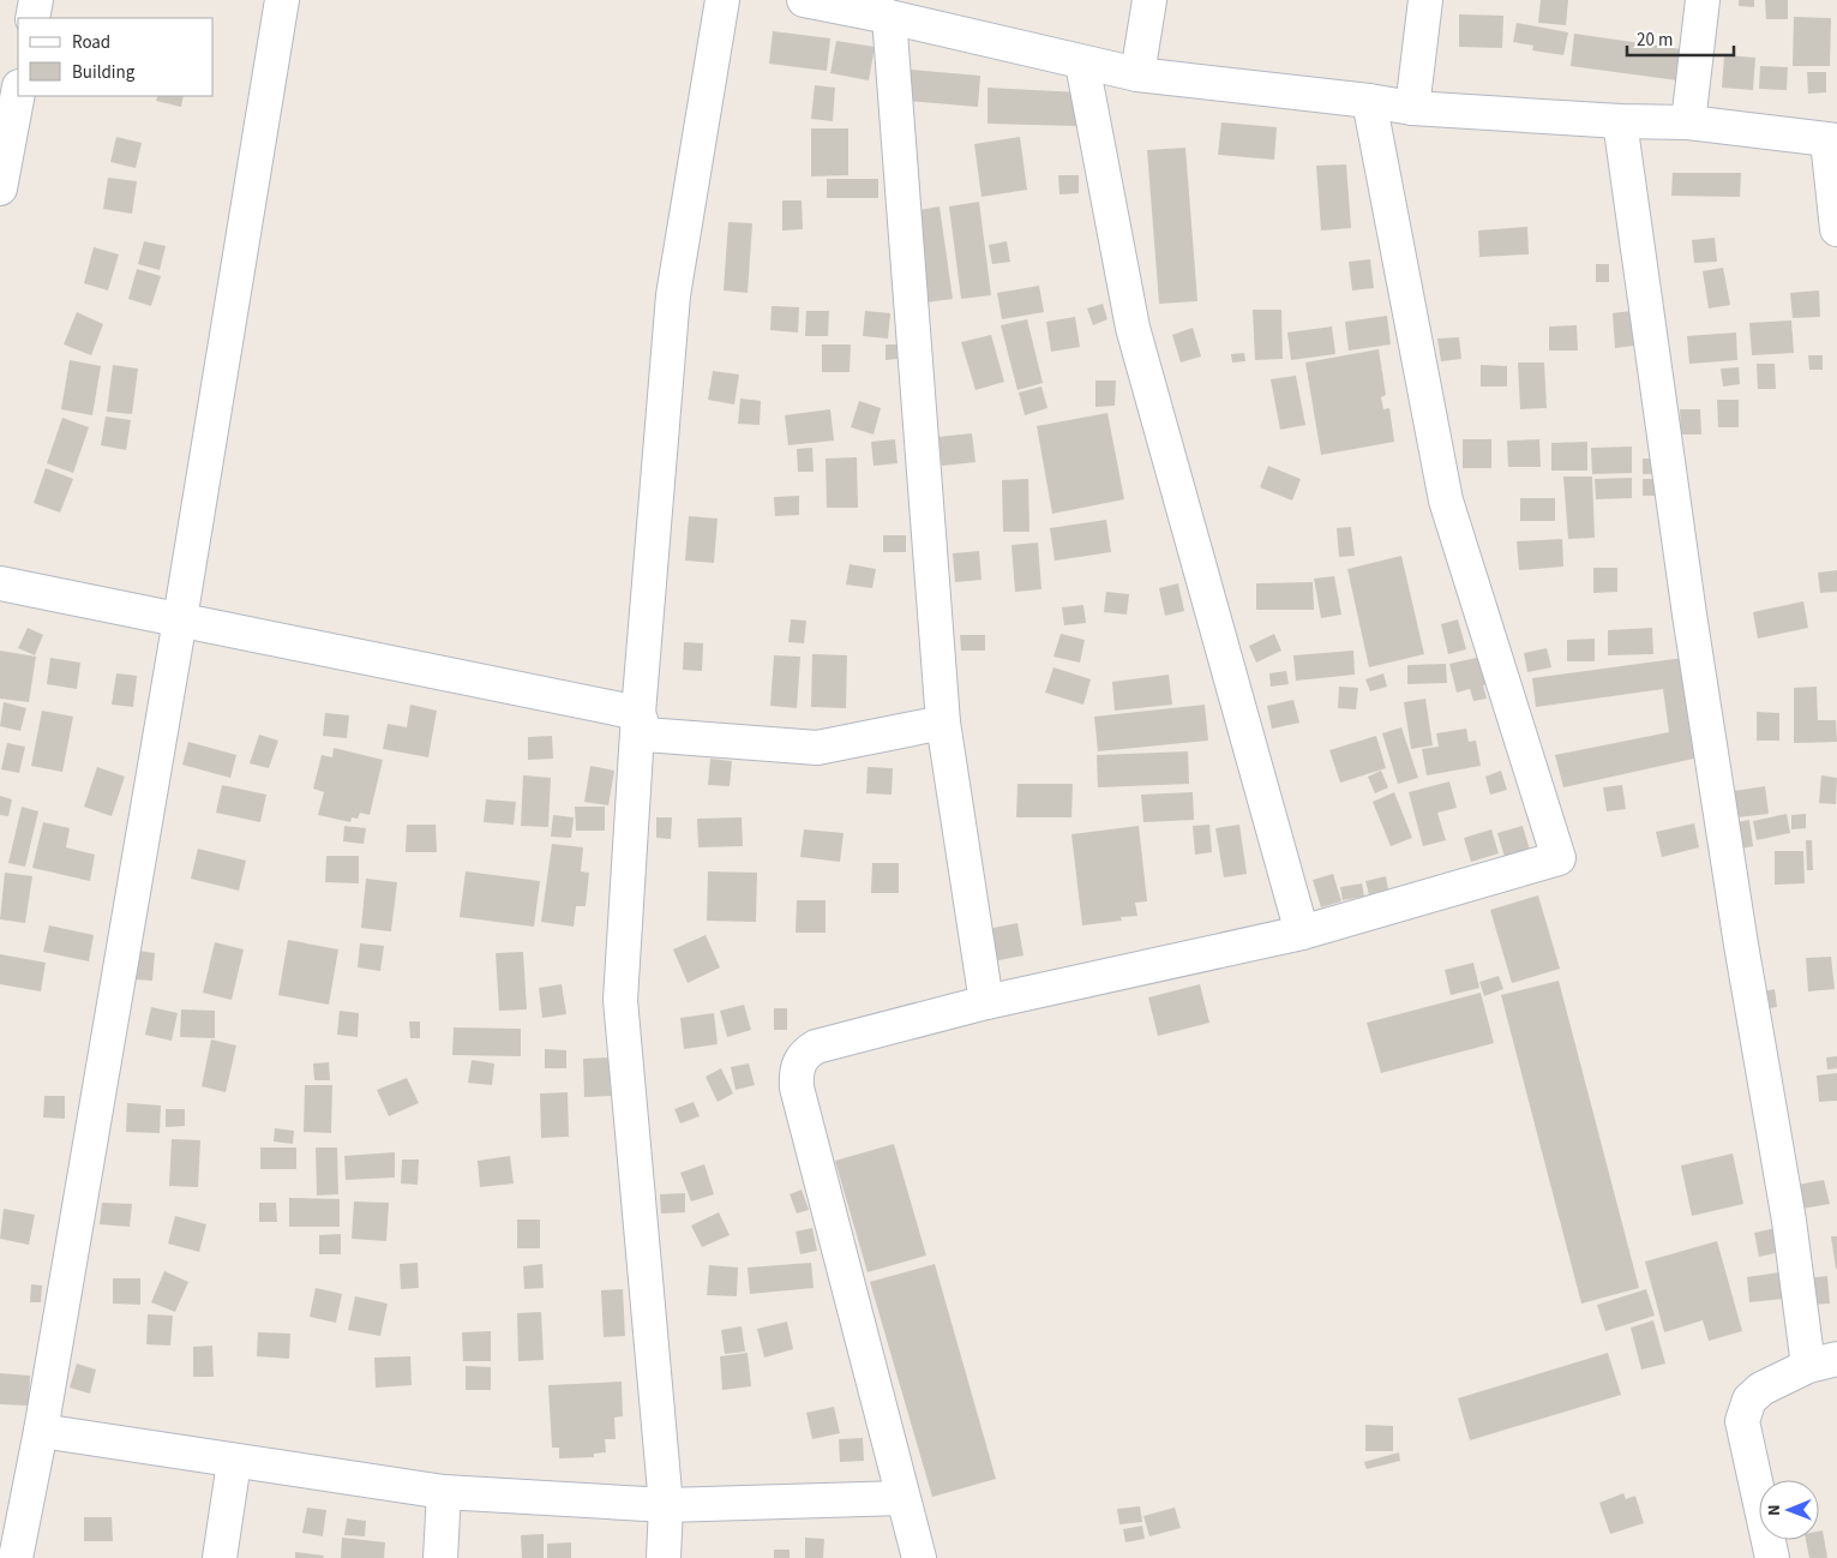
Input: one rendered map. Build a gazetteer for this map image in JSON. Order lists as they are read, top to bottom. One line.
{"legend":["Road","Building"],"scale_bar":"20 m","north":"left"}
